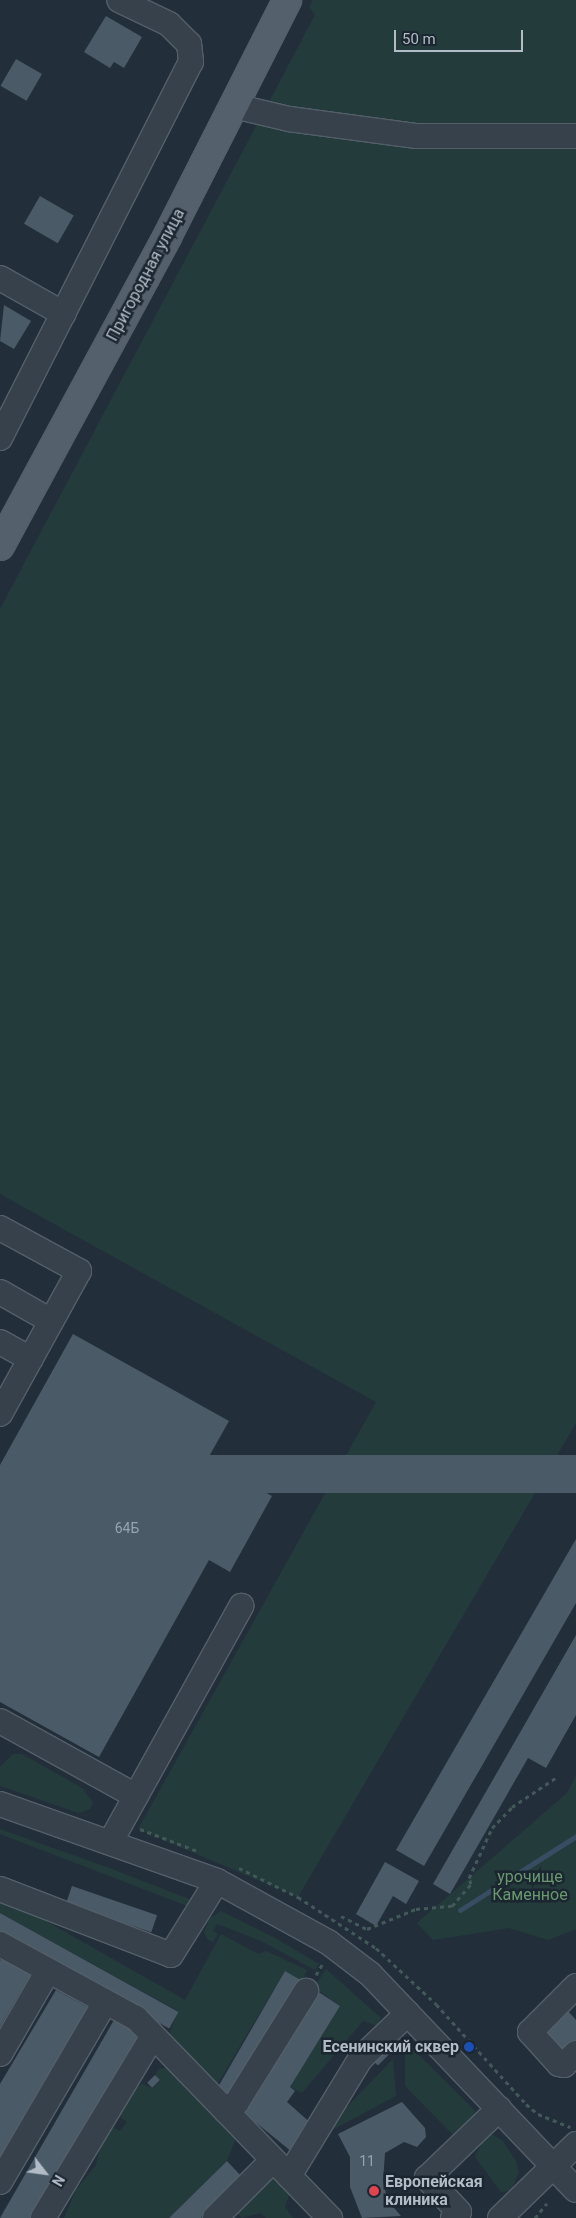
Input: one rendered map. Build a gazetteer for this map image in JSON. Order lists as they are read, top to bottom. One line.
{"streets":{"main road":["Пригородная улица"]},"parks":["урочище Каменное"],"places":["Есенинский сквер","Европейская клиника"],"house_numbers":["64Б","11"],"scale_bar":"50 m","north":"bottom right"}
